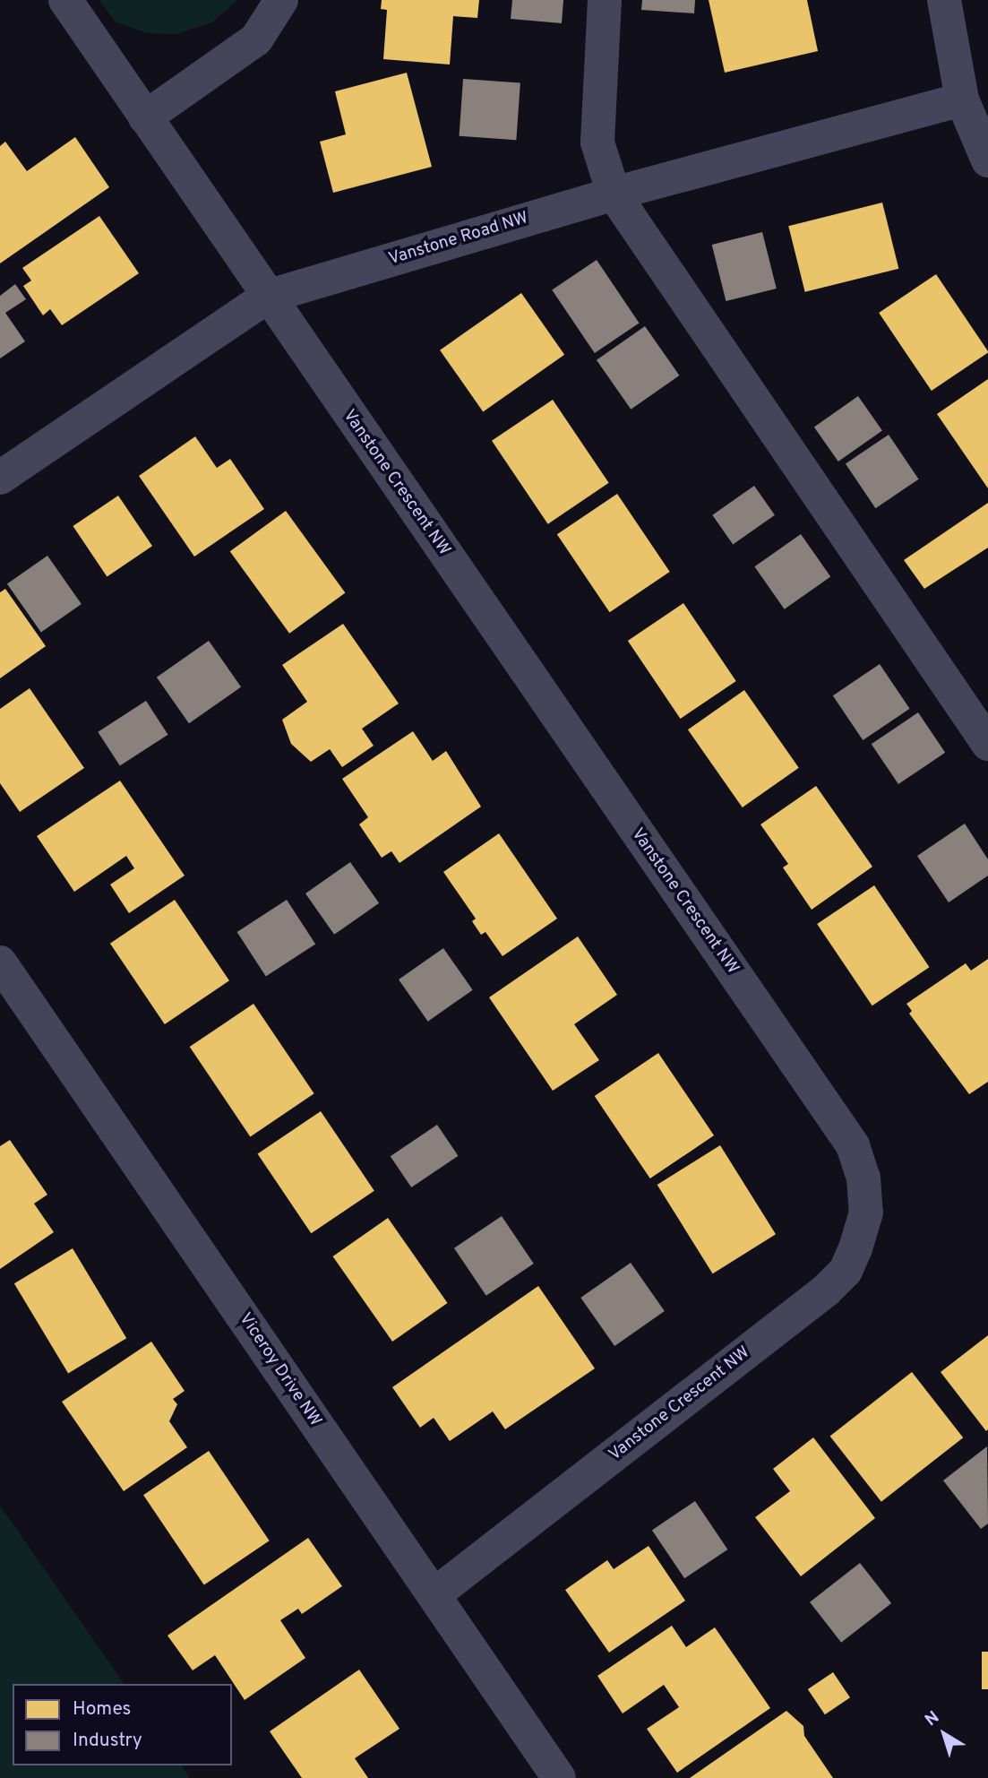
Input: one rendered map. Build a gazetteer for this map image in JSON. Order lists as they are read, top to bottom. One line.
{"streets":{"street":["Vanstone Road NW","Vanstone Crescent NW","Viceroy Drive NW"]},"crossings":[["Vanstone Road NW","Vanstone Crescent NW"],["Vanstone Crescent NW","Viceroy Drive NW"]],"legend":["Homes","Industry"],"north":"top left"}
